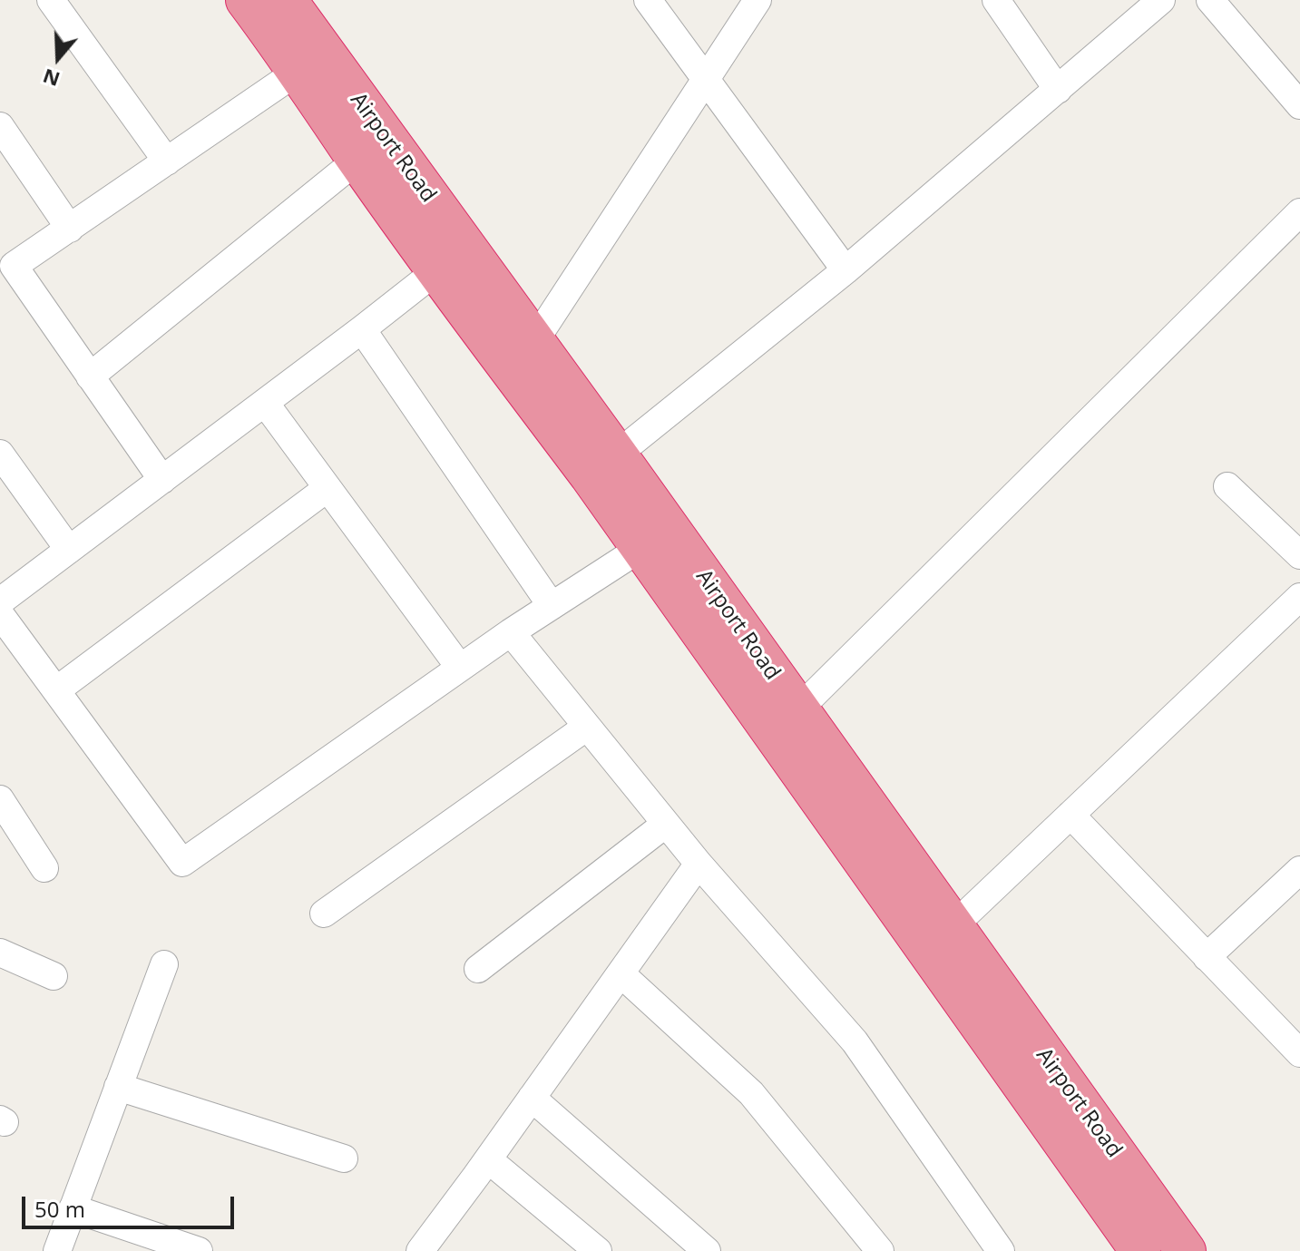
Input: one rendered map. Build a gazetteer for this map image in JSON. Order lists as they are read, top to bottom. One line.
{"streets":{"highway":["Airport Road"]},"scale_bar":"50 m","north":"bottom"}
